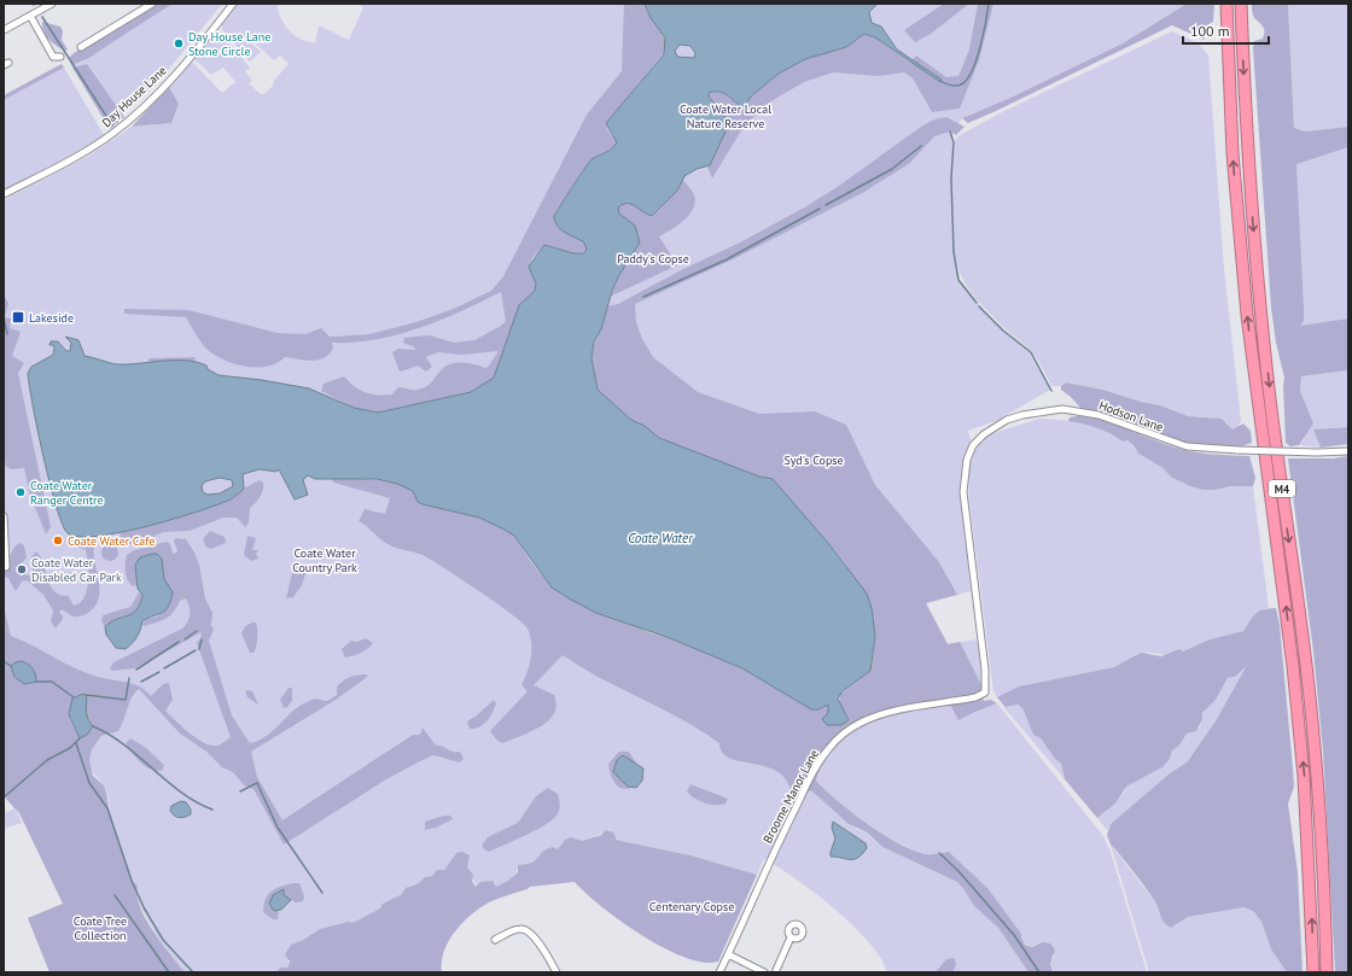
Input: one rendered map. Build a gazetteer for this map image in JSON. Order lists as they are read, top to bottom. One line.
{"streets":{"highway":["M4"],"street":["Day House Lane","Hodson Lane","Broome Manor Lane"]},"crossings":[["Hodson Lane","Broome Manor Lane"]],"water":["Coate Water"],"parks":["Coate Water Local Nature Reserve","Paddy's Copse","Syd's Copse","Coate Water Country Park","Centenary Copse","Coate Tree Collection"],"places":{"other":["Day House Lane Stone Circle","Coate Water Ranger Centre","Coate Water Cafe","Coate Water Disabled Car Park"],"transit":["Lakeside"]},"scale_bar":"100 m"}
